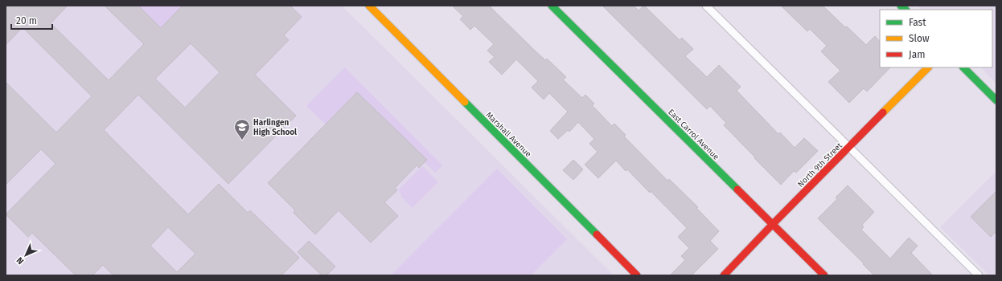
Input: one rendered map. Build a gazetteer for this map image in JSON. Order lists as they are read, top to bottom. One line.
{"streets":{"street":["Marshall Avenue","East Carrol Avenue","North 9th Street"]},"crossings":[["East Carrol Avenue","North 9th Street"]],"places":{"school or university":["Harlingen High School"]},"legend":["Fast","Slow","Jam"],"scale_bar":"20 m","north":"bottom left"}
